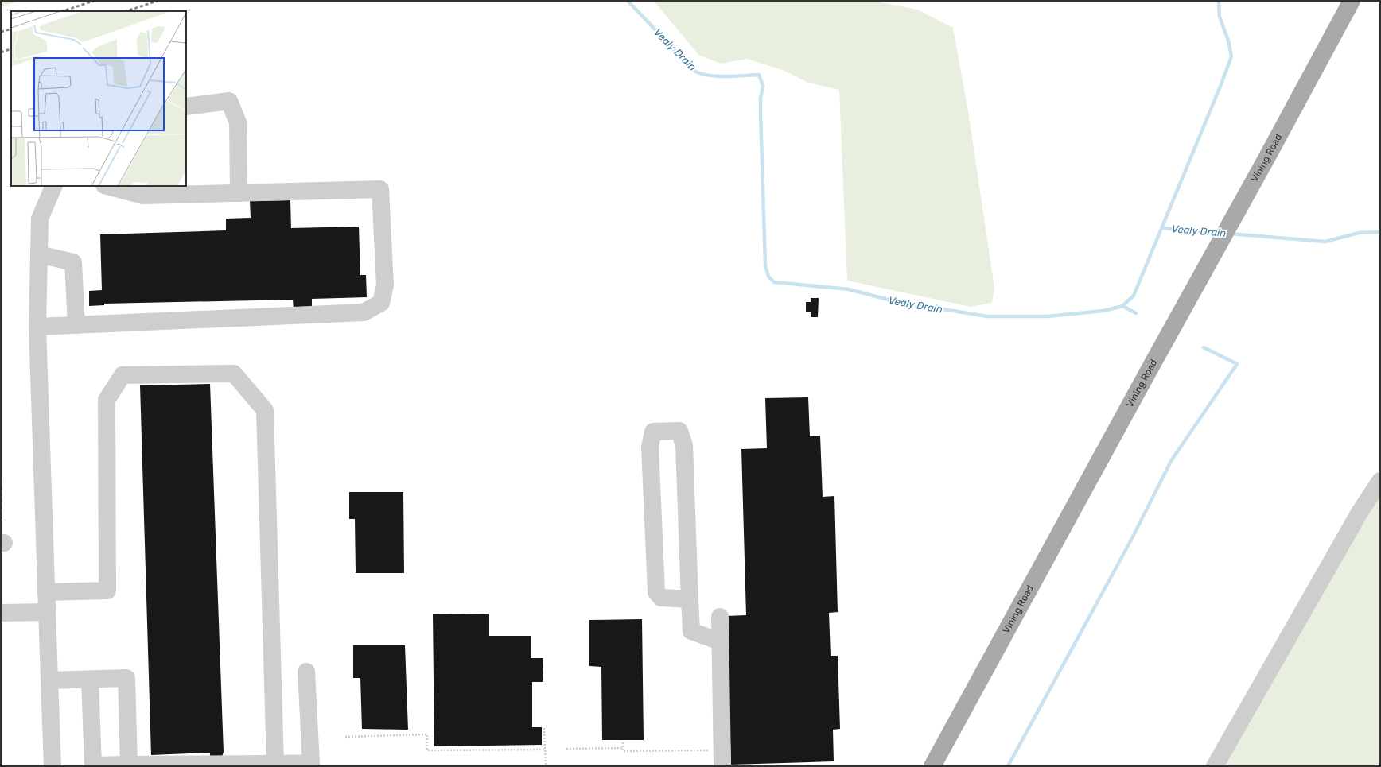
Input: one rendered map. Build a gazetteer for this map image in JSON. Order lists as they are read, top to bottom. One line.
{"streets":{"main road":["Vining Road"]},"water":["Vealy Drain"]}
